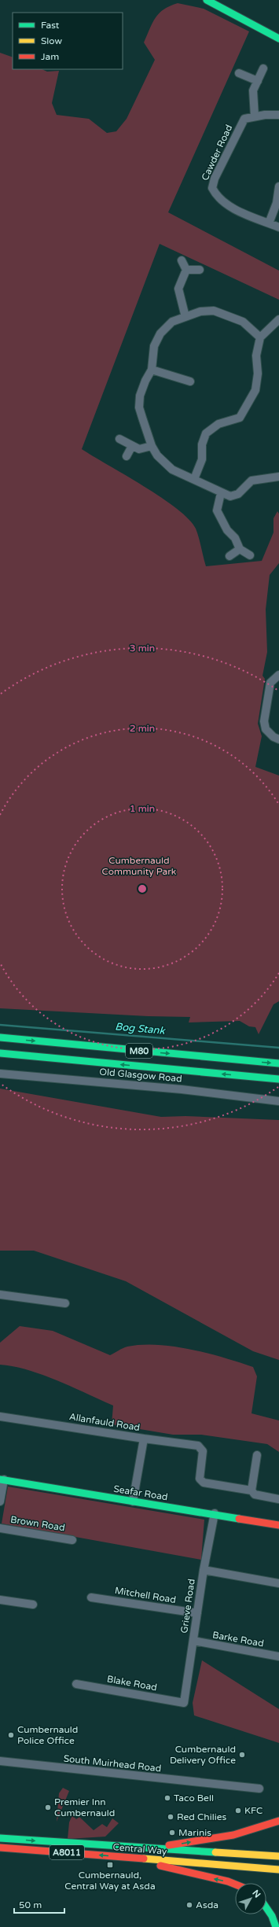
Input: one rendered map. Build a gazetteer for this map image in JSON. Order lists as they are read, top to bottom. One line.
{"streets":{"main road":["M80","Seafar Road","Central Way","A8011"],"street":["Cawder Road","Old Glasgow Road","Allanfauld Road","Brown Road","Mitchell Road","Grieve Road","Barke Road","Blake Road","South Muirhead Road"]},"crossings":[["Allanfauld Road","Seafar Road"],["Seafar Road","Grieve Road"],["Mitchell Road","Grieve Road"],["Grieve Road","Barke Road"],["Grieve Road","Blake Road"]],"water":["Bog Stank"],"parks":["Cumbernauld Community Park"],"places":{"other":["Cumbernauld Police Office","Cumbernauld Delivery Office","Taco Bell","Premier Inn Cumbernauld","KFC","Red Chilies","Marinis","Asda"],"transit":["Cumbernauld, Central Way at Asda"]},"legend":["Fast","Slow","Jam"],"scale_bar":"50 m","north":"top right","rings":["3 min","2 min","1 min"]}
